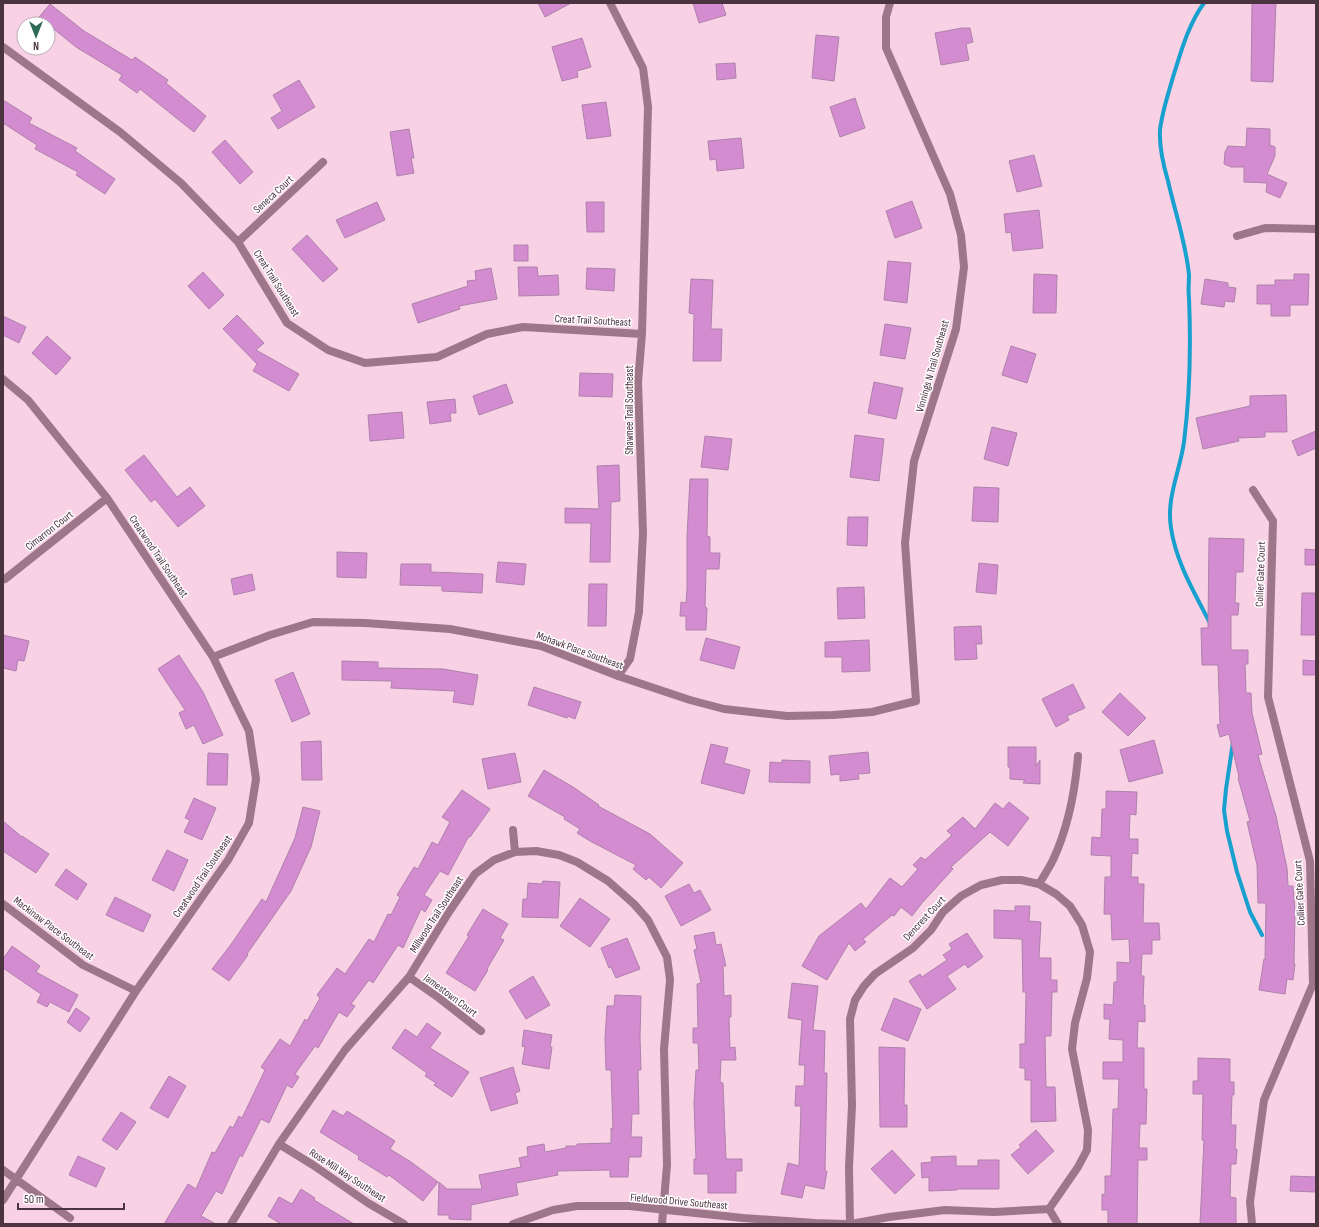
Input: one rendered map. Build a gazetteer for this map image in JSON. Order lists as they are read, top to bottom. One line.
{"streets":{"street":["Seneca Court","Creat Trail Southeast","Vinnings N Trail Southeast","Shawnee Trail Southeast","Cimarron Court","Creatwood Trail Southeast","Collier Gate Court","Mohawk Place Southeast","Millwood Trail Southeast","Dencrest Court","Mackinaw Place Southeast","Jamestown Court","Rose Mill Way Southeast","Fieldwood Drive Southeast"]},"crossings":[["Seneca Court","Creat Trail Southeast"],["Creat Trail Southeast","Shawnee Trail Southeast"],["Vinnings N Trail Southeast","Mohawk Place Southeast"],["Shawnee Trail Southeast","Mohawk Place Southeast"],["Cimarron Court","Creatwood Trail Southeast"],["Creatwood Trail Southeast","Mohawk Place Southeast"],["Creatwood Trail Southeast","Mackinaw Place Southeast"],["Millwood Trail Southeast","Jamestown Court"],["Millwood Trail Southeast","Rose Mill Way Southeast"],["Millwood Trail Southeast","Fieldwood Drive Southeast"]],"scale_bar":"50 m","north":"bottom"}
